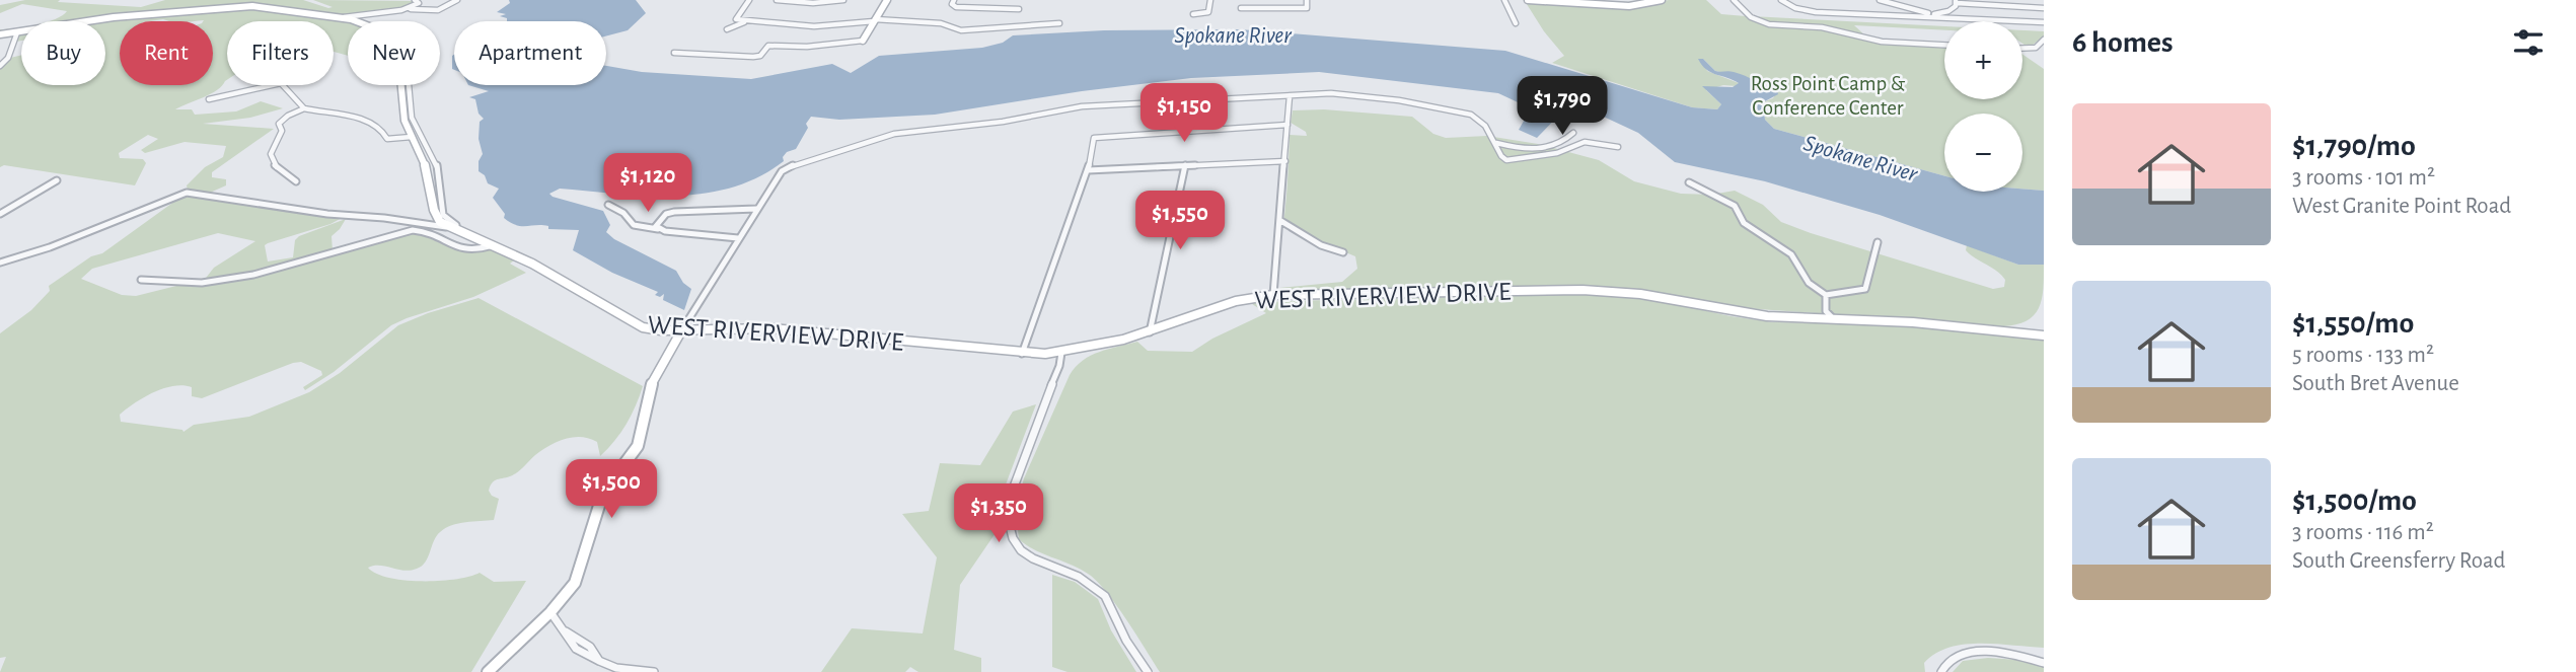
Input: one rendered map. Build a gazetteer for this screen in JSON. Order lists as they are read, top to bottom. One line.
{"streets":{"street":["WEST RIVERVIEW DRIVE"]},"water":["Spokane River"],"parks":["Ross Point Camp & Conference Center"],"page":{"heading":"6 homes","map_buttons":["+","−"],"chip":["Buy","Rent","Filters","New","Apartment"],"price":["$1,790","$1,150","$1,120","$1,550","$1,500","$1,350"],"list":[{"name":"$1,790/mo","note":"3 rooms · 101 m² · West Granite Point Road"},{"name":"$1,550/mo","note":"5 rooms · 133 m² · South Bret Avenue"},{"name":"$1,500/mo","note":"3 rooms · 116 m² · South Greensferry Road"}]}}
